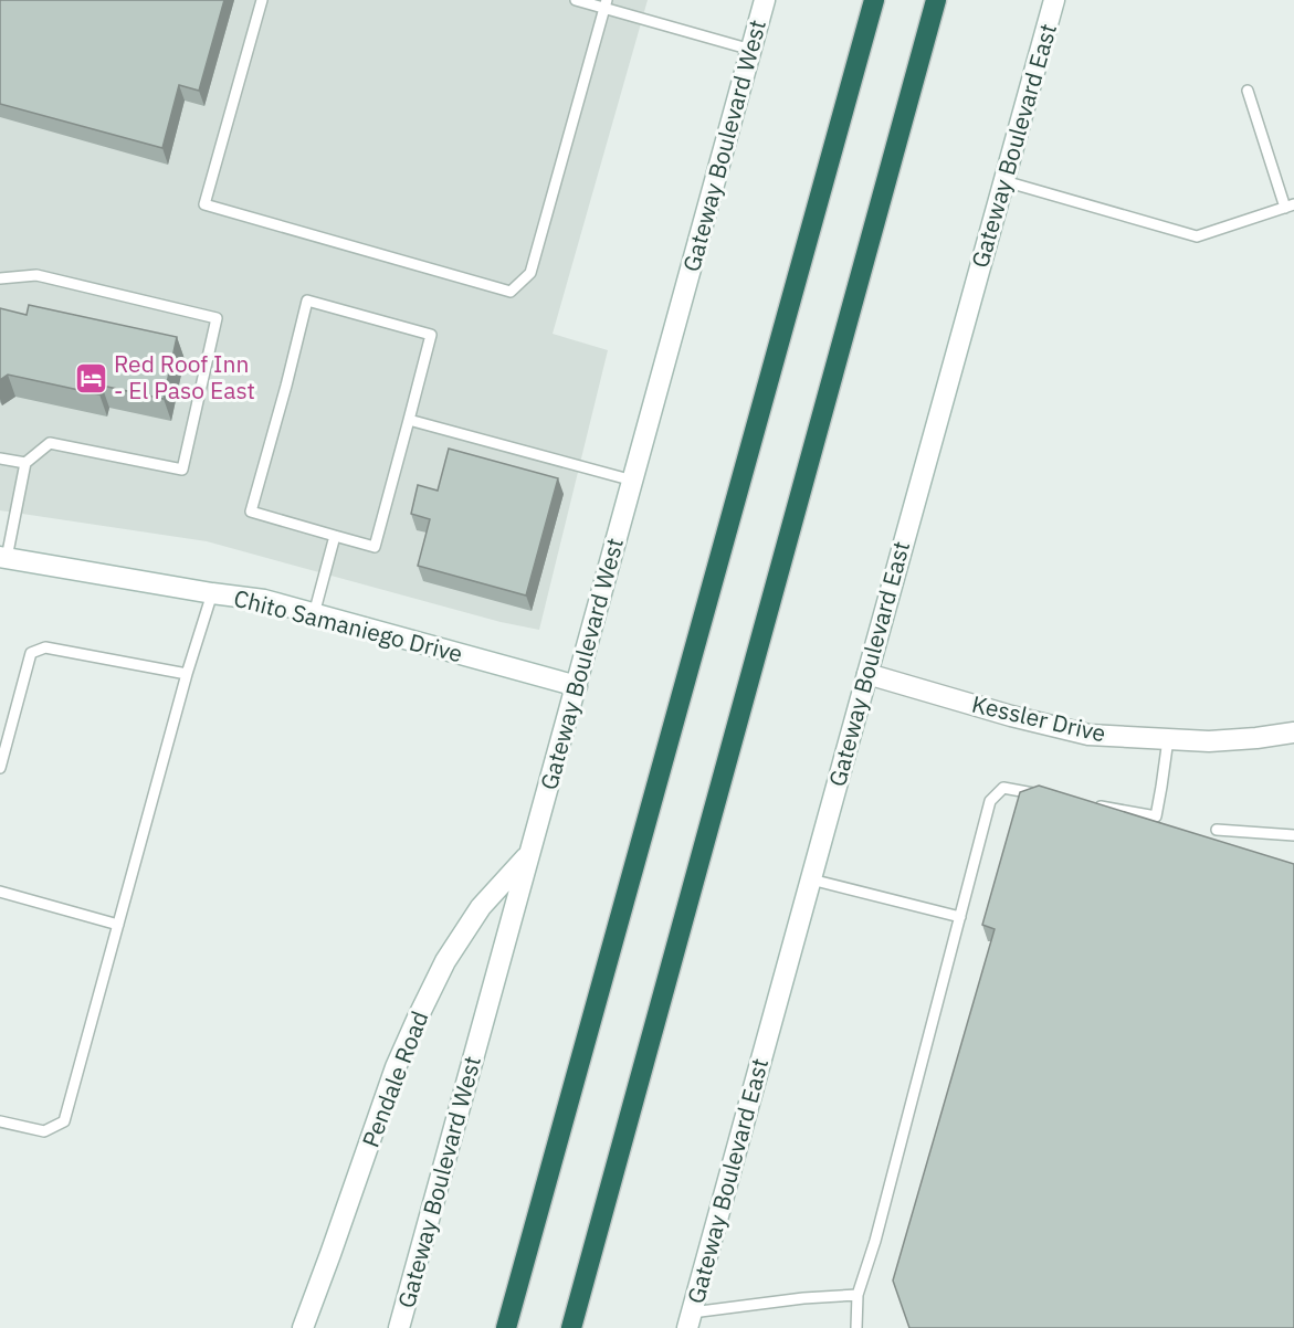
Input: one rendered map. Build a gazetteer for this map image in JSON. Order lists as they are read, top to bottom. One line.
{"streets":{"main road":["Gateway Boulevard West","Gateway Boulevard East","Chito Samaniego Drive","Kessler Drive","Pendale Road"]},"crossings":[["Gateway Boulevard West","Chito Samaniego Drive"],["Gateway Boulevard West","Pendale Road"],["Gateway Boulevard East","Kessler Drive"]],"places":{"hotel":["Red Roof Inn - El Paso East"]}}
